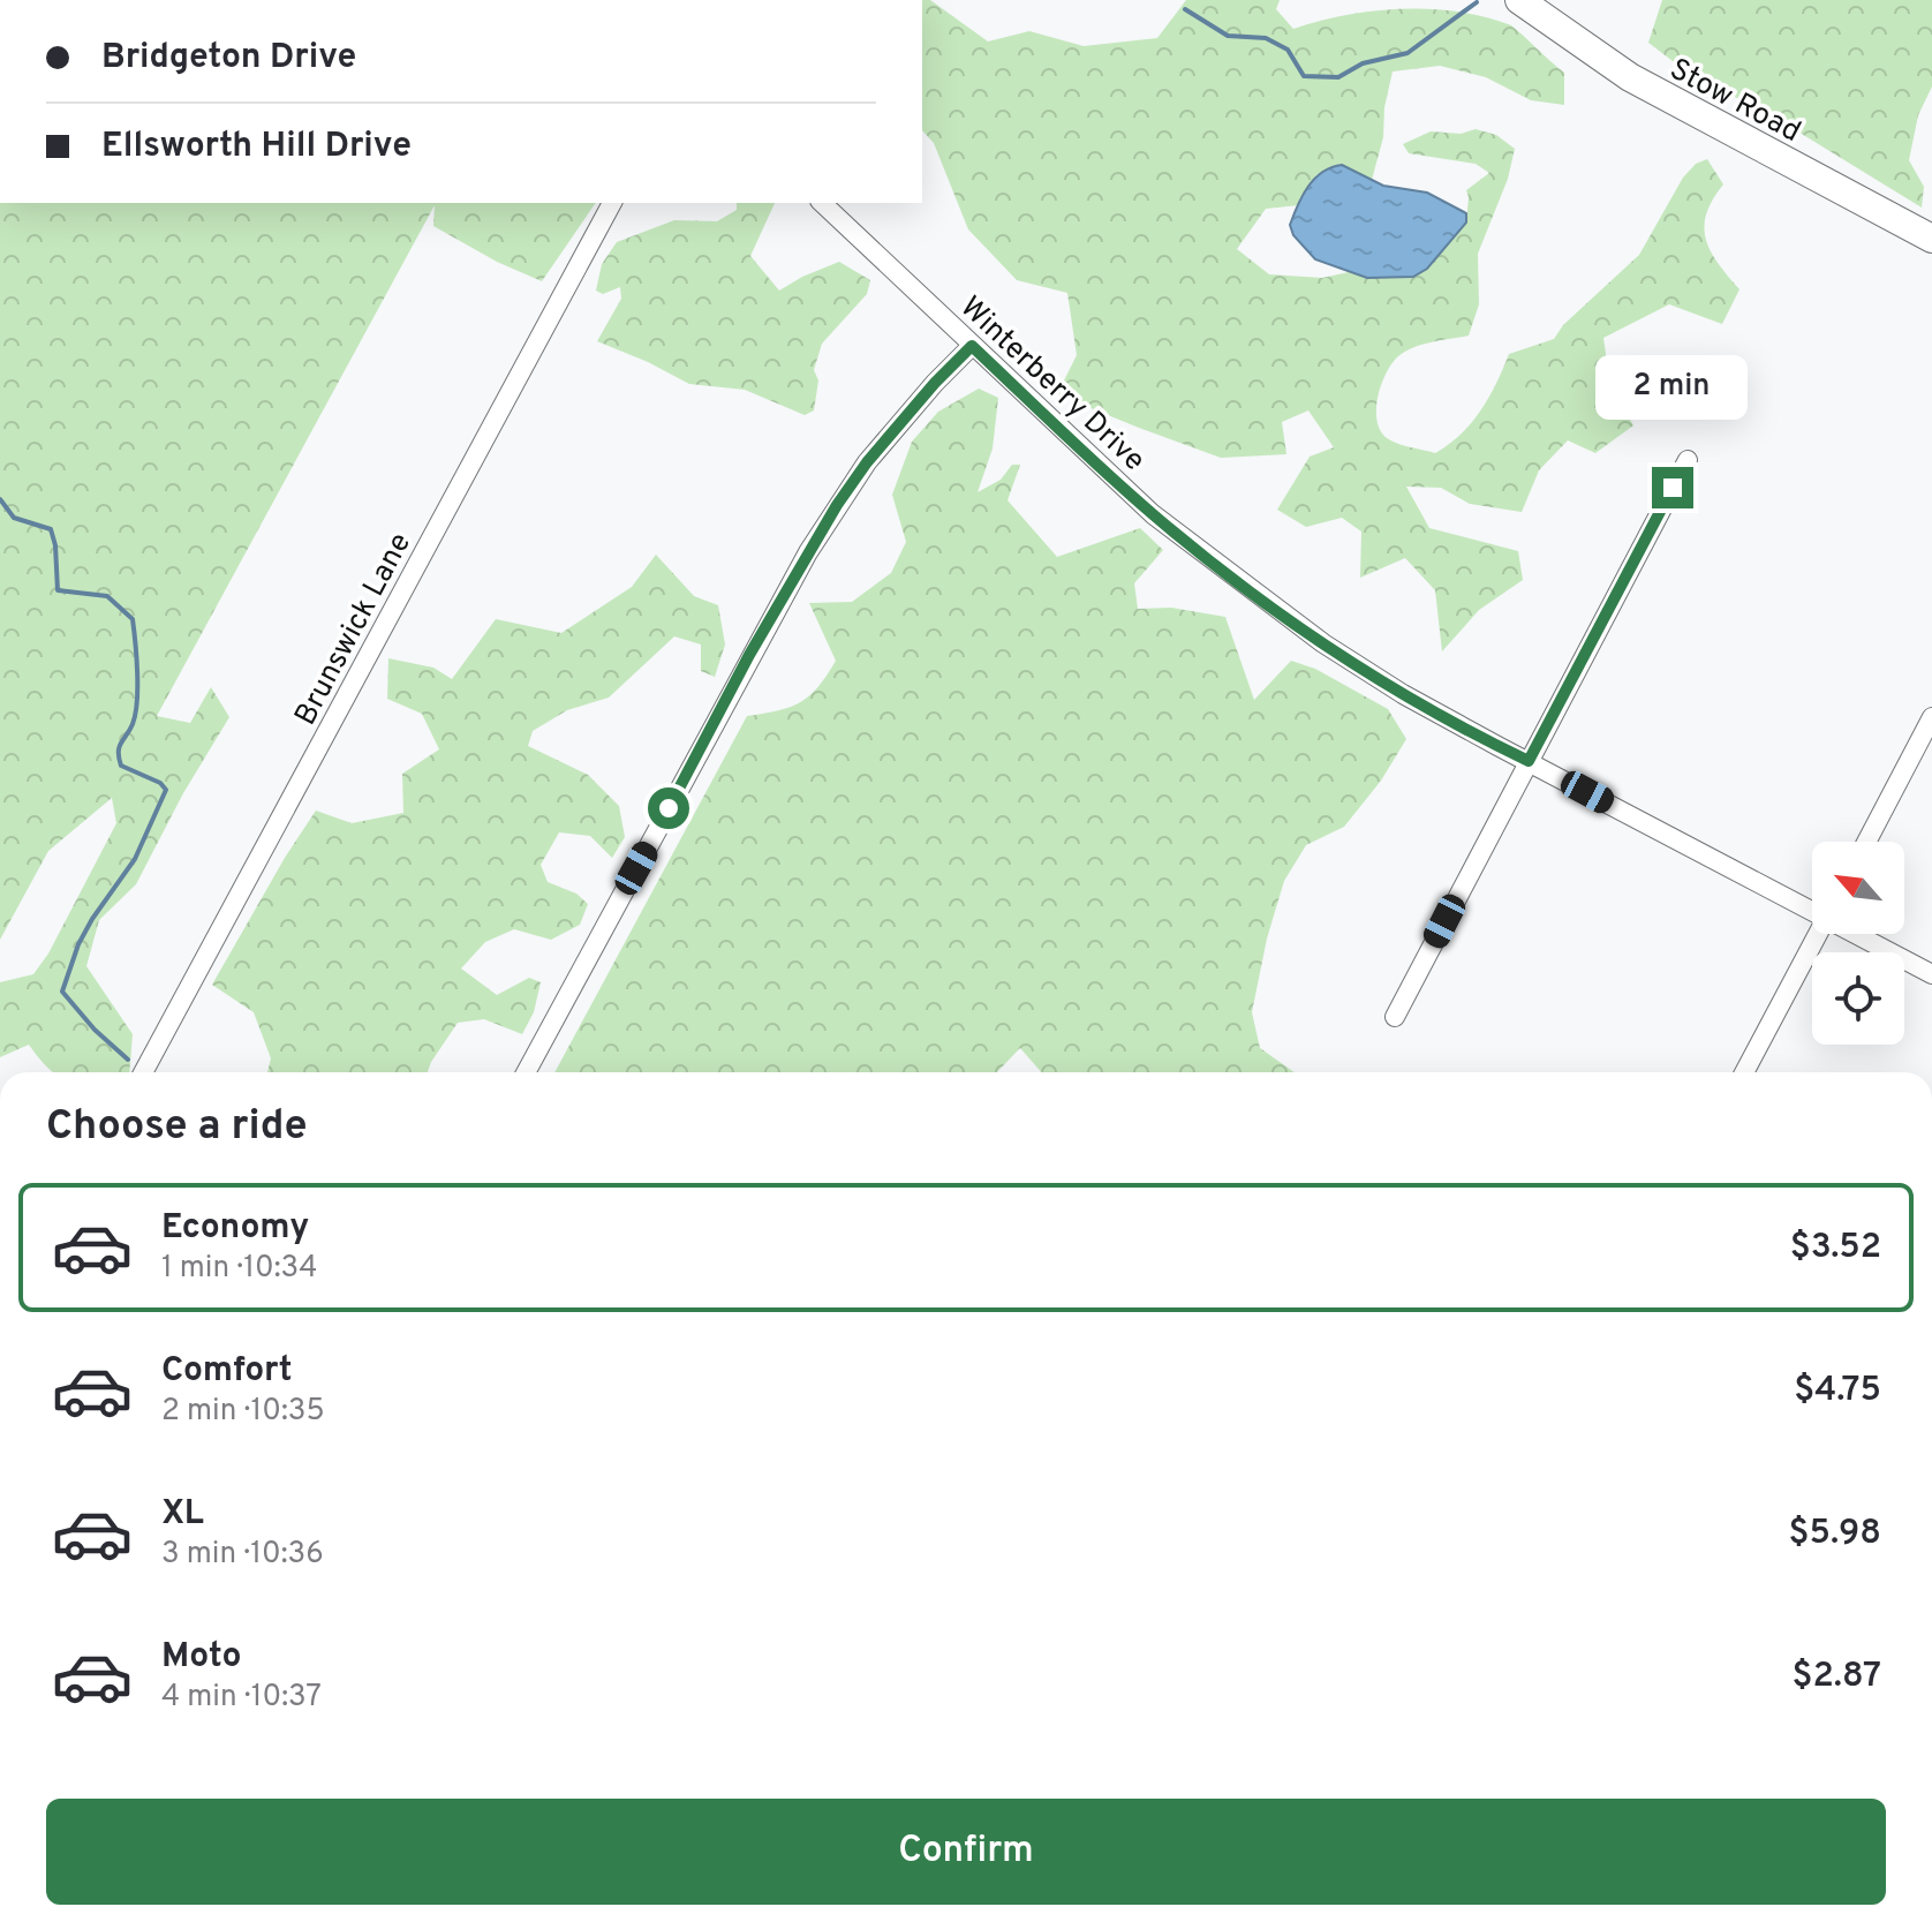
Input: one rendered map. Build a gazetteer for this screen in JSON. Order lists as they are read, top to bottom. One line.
{"streets":{"street":["Stow Road","Winterberry Drive","Brunswick Lane"]},"north":"top left","page":{"banner":["Bridgeton Drive","Ellsworth Hill Drive"],"bubble":"2 min","heading":"Choose a ride","list":[{"name":"Economy","note":"1 min · 10:34","value":"$3.52"},{"name":"Comfort","note":"2 min · 10:35","value":"$4.75"},{"name":"XL","note":"3 min · 10:36","value":"$5.98"},{"name":"Moto","note":"4 min · 10:37","value":"$2.87"}],"buttons":"Confirm"}}
